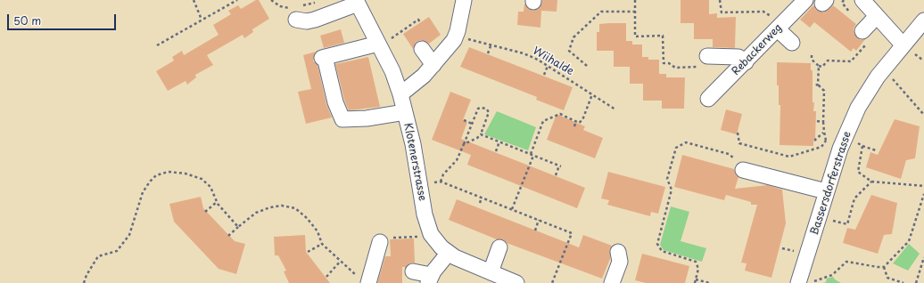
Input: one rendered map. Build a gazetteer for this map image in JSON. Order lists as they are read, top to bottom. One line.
{"streets":{"street":["Rebackerweg","Klotenerstrasse","Bassersdorferstrasse"],"path":["Wiihalde"]},"scale_bar":"50 m"}
